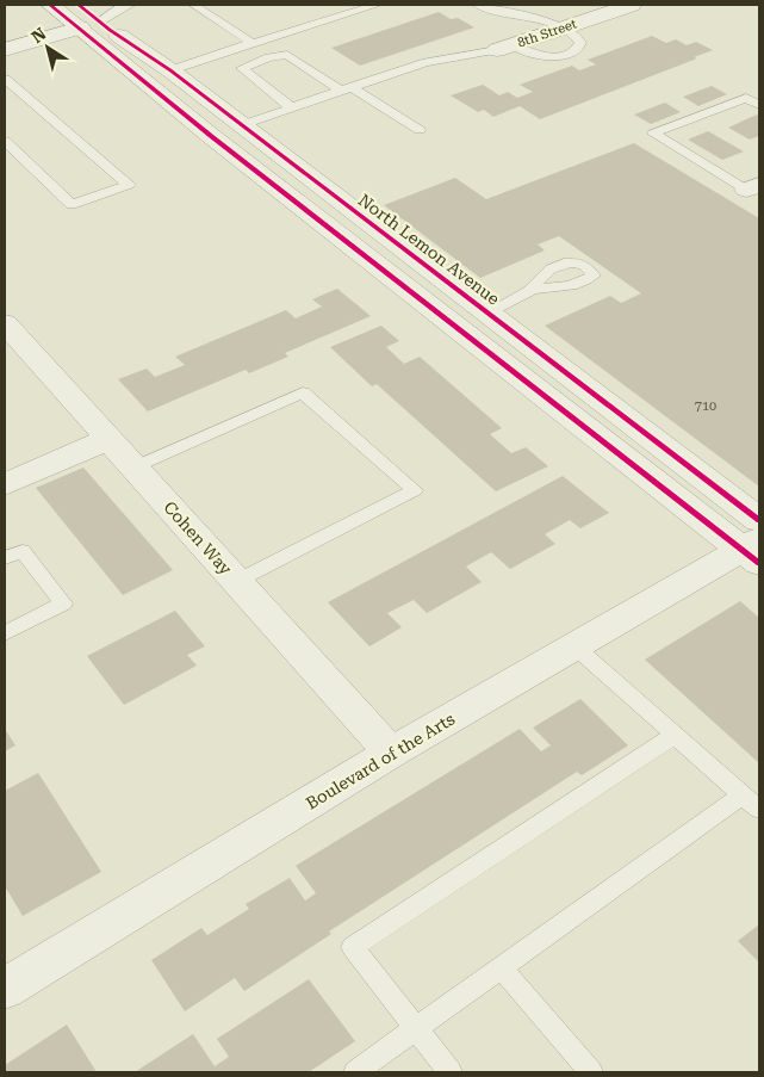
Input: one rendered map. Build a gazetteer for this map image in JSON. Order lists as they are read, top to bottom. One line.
{"streets":{"street":["8th Street","North Lemon Avenue","Cohen Way","Boulevard of the Arts"]},"crossings":[["North Lemon Avenue","Boulevard of the Arts"],["Cohen Way","Boulevard of the Arts"]],"house_numbers":["710"],"north":"top left"}
